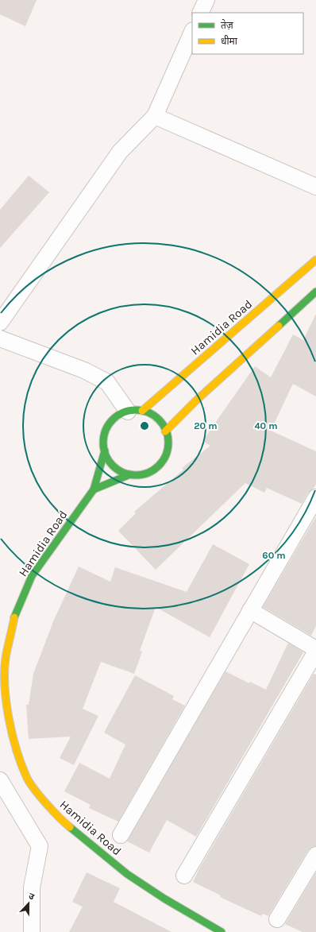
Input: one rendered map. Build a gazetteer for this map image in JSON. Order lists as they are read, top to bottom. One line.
{"streets":{"main road":["Hamidia Road"]},"legend":["तेज़","धीमा"],"north":"top","rings":["20 m","40 m","60 m"]}
